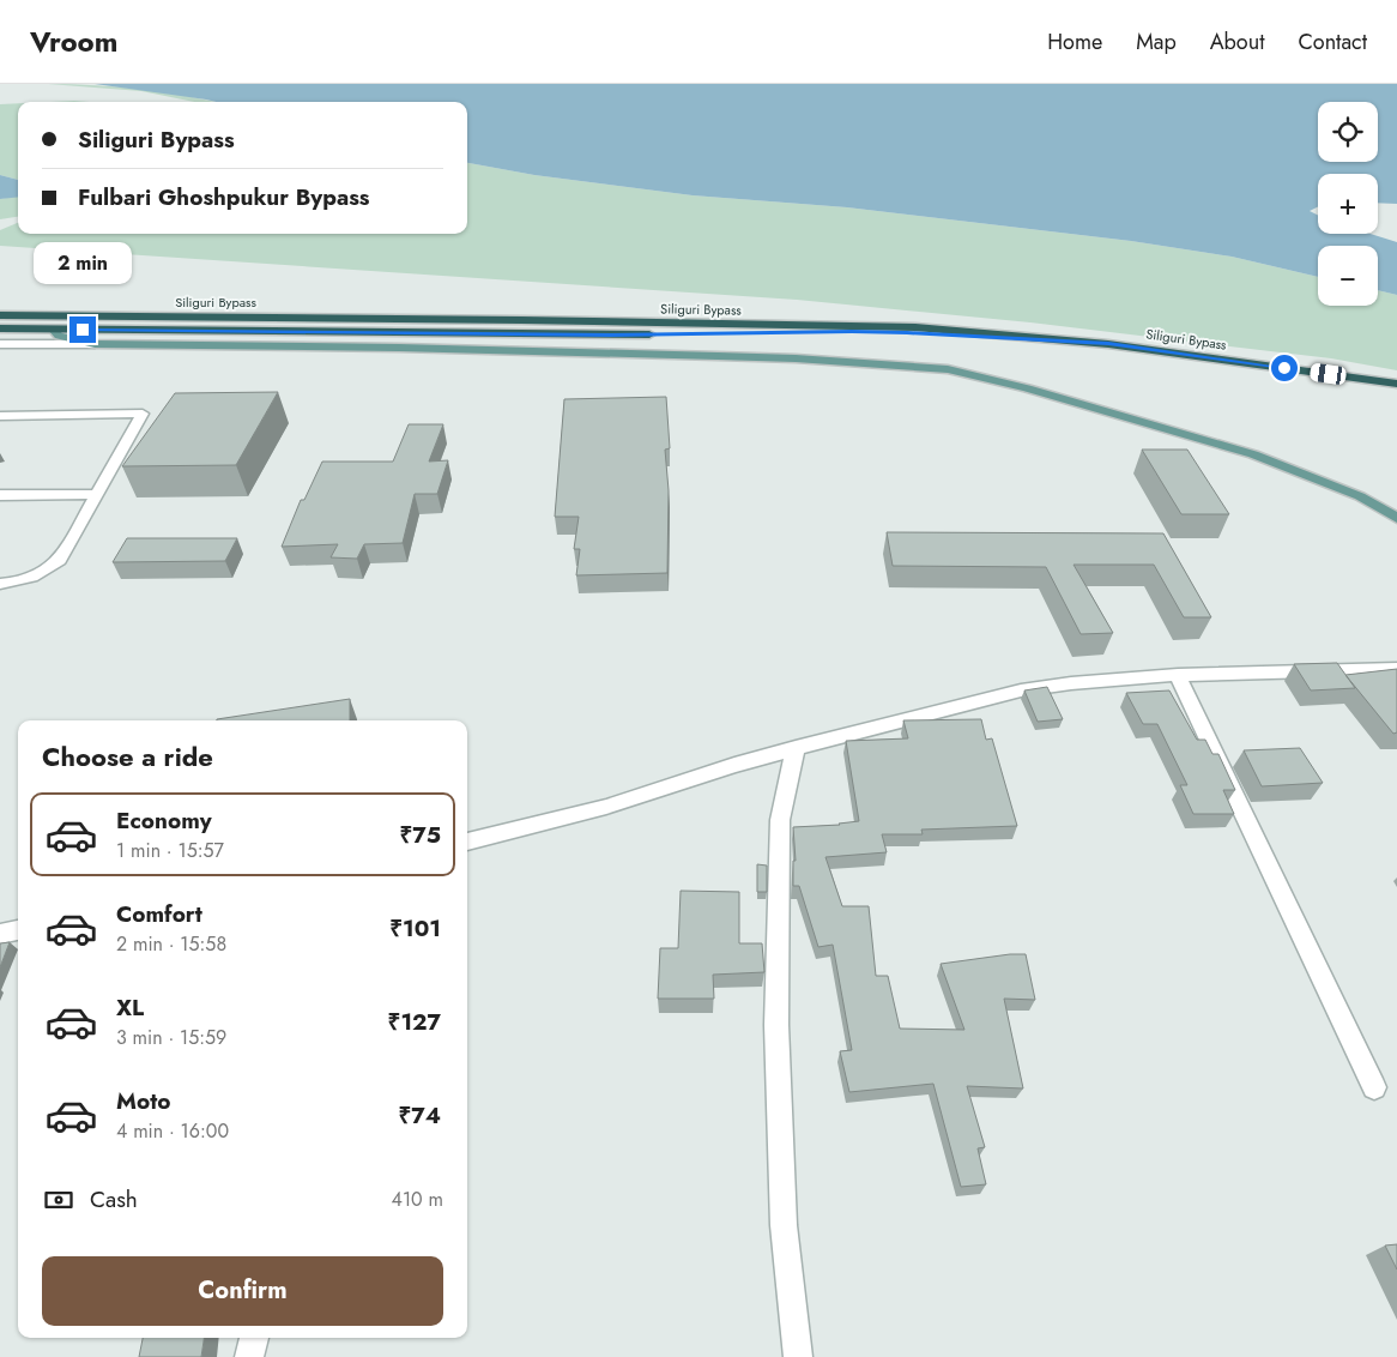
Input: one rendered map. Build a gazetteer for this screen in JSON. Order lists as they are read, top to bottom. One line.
{"streets":{"highway":["Siliguri Bypass"]},"page":{"header":"Vroom","nav":["Home","Map","About","Contact"],"map_buttons":["+","−"],"banner":["Siliguri Bypass","Fulbari Ghoshpukur Bypass"],"bubble":"2 min","heading":"Choose a ride","list":[{"name":"Economy","note":"1 min · 15:57","value":"₹75"},{"name":"Comfort","note":"2 min · 15:58","value":"₹101"},{"name":"XL","note":"3 min · 15:59","value":"₹127"},{"name":"Moto","note":"4 min · 16:00","value":"₹74"}],"pay":["Cash","410 m"],"buttons":"Confirm"}}
